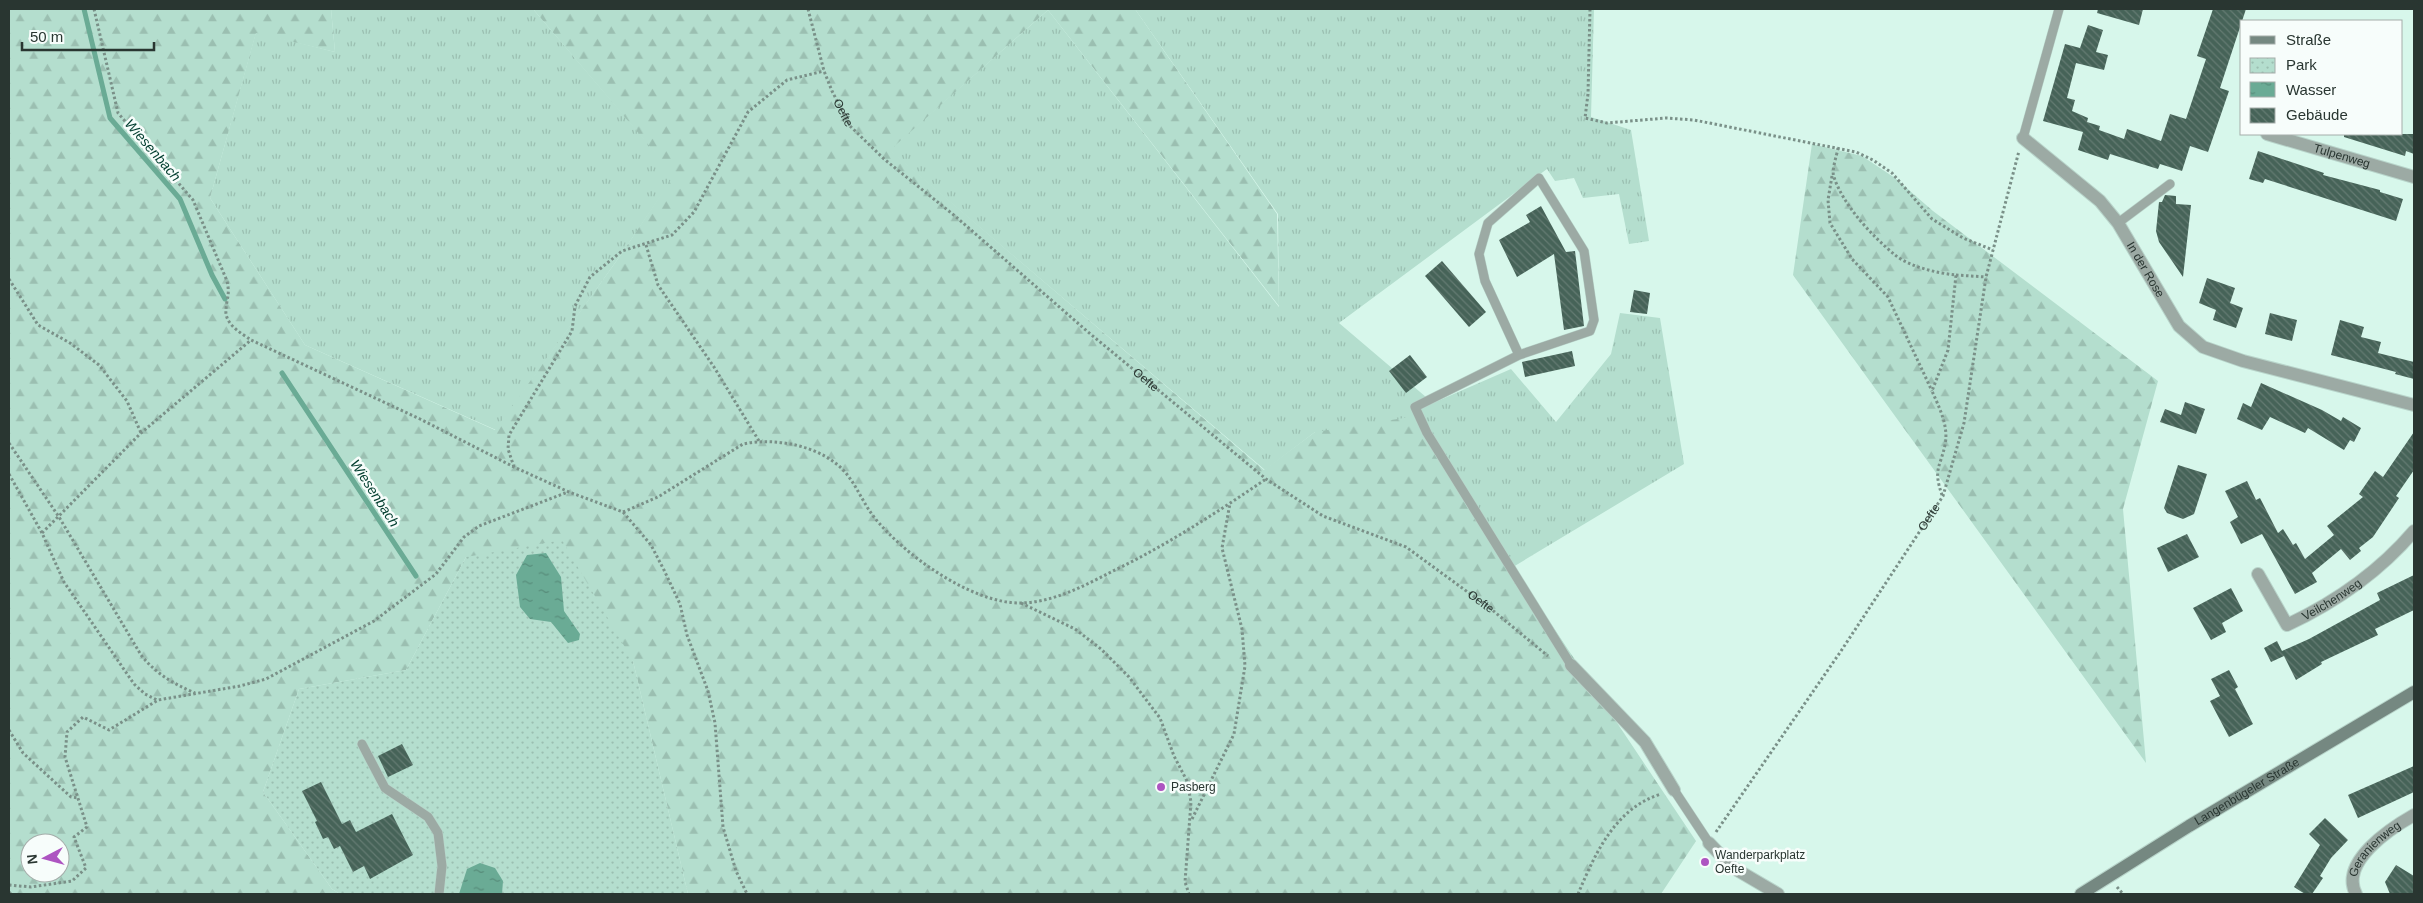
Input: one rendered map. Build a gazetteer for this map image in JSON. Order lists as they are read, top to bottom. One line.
{"streets":{"main road":["Langenbügeler Straße"],"street":["Tulpenweg","In der Rose","Veilchenweg","Geranienweg"],"path":["Oefte"]},"crossings":[["Oefte","In der Rose"]],"water":["Wiesenbach"],"places":["Pasberg","Wanderparkplatz Oefte"],"legend":["Straße","Park","Wasser","Gebäude"],"scale_bar":"50 m","north":"left"}
